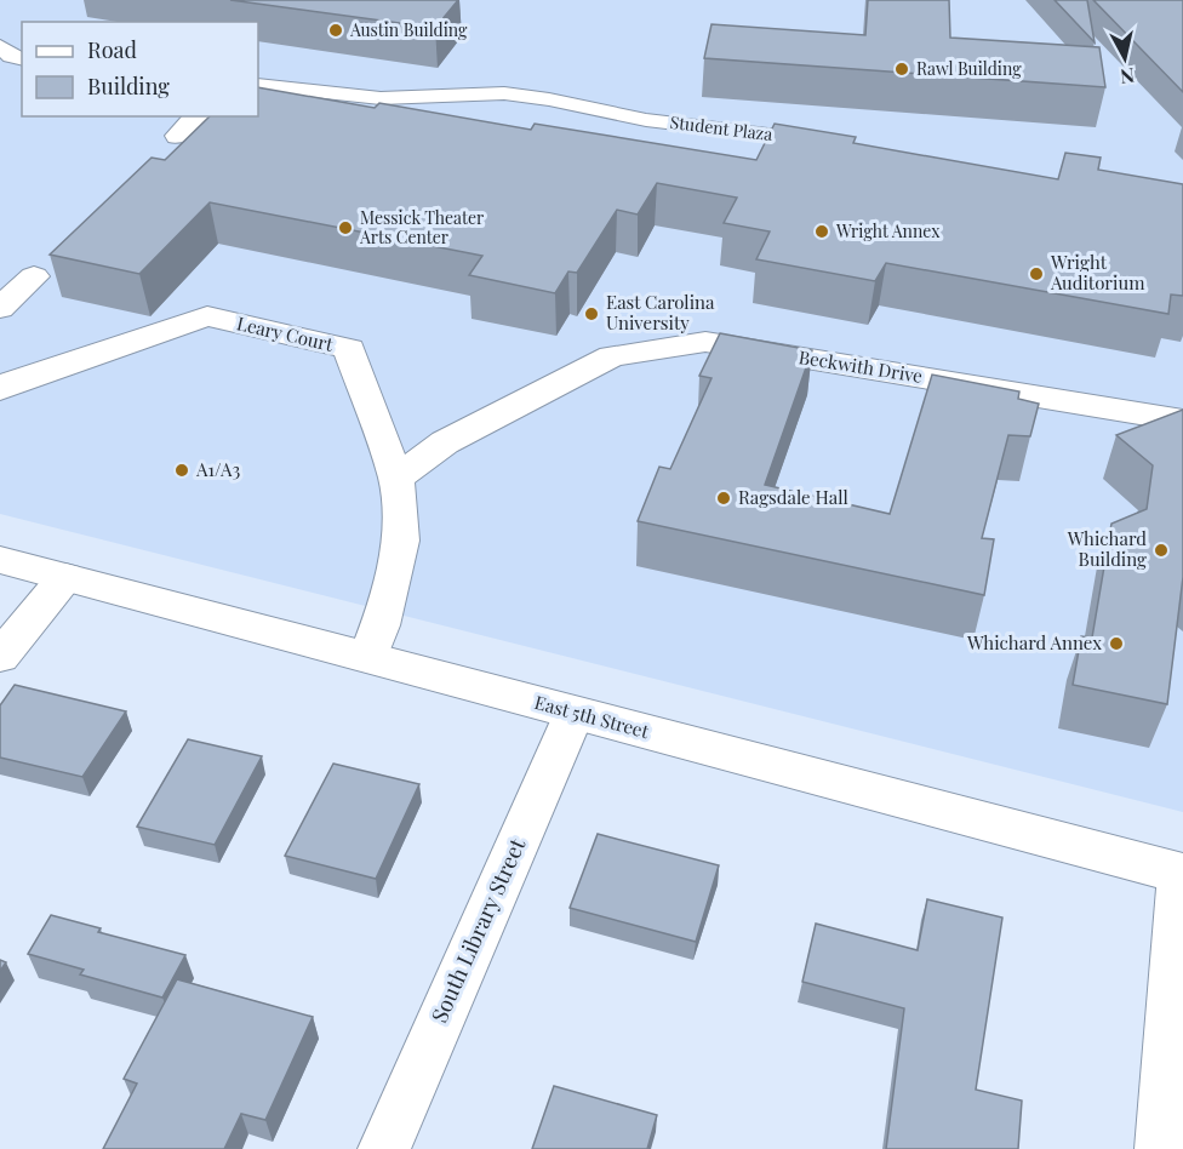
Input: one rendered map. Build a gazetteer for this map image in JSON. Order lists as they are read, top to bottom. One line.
{"streets":{"main road":["East 5th Street"],"street":["Student Plaza","Leary Court","Beckwith Drive","South Library Street"]},"crossings":[["Leary Court","Beckwith Drive"],["Leary Court","East 5th Street"],["East 5th Street","South Library Street"]],"places":["Austin Building","Rawl Building","Messick Theater Arts Center","Wright Annex","Wright Auditorium","East Carolina University","A1/A3","Ragsdale Hall","Whichard Building","Whichard Annex"],"legend":["Road","Building"],"north":"bottom"}
